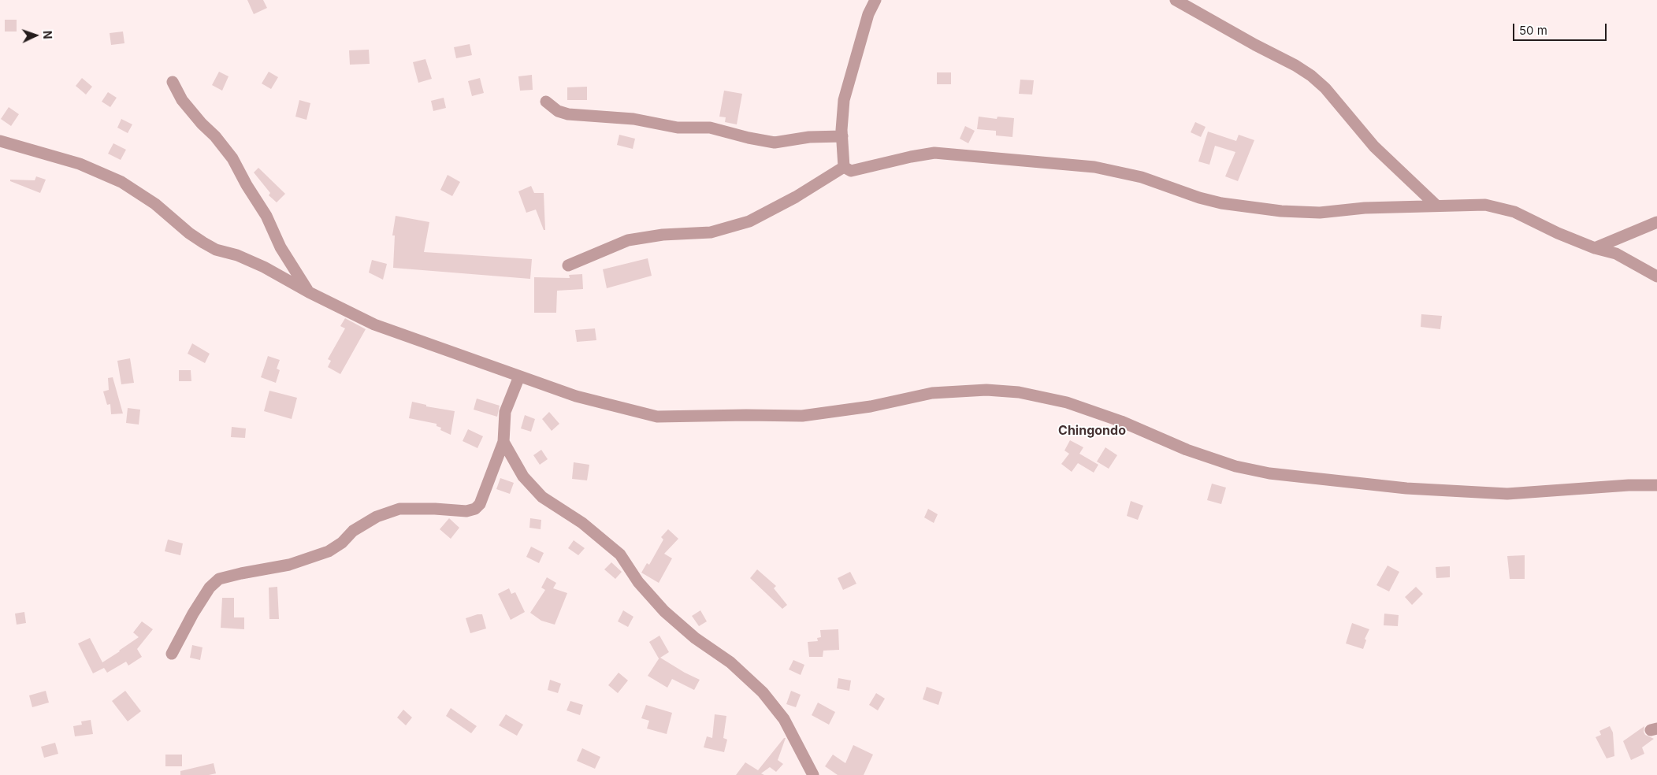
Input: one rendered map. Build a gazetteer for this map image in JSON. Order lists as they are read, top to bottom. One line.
{"districts":["Chingondo"],"scale_bar":"50 m","north":"right"}
